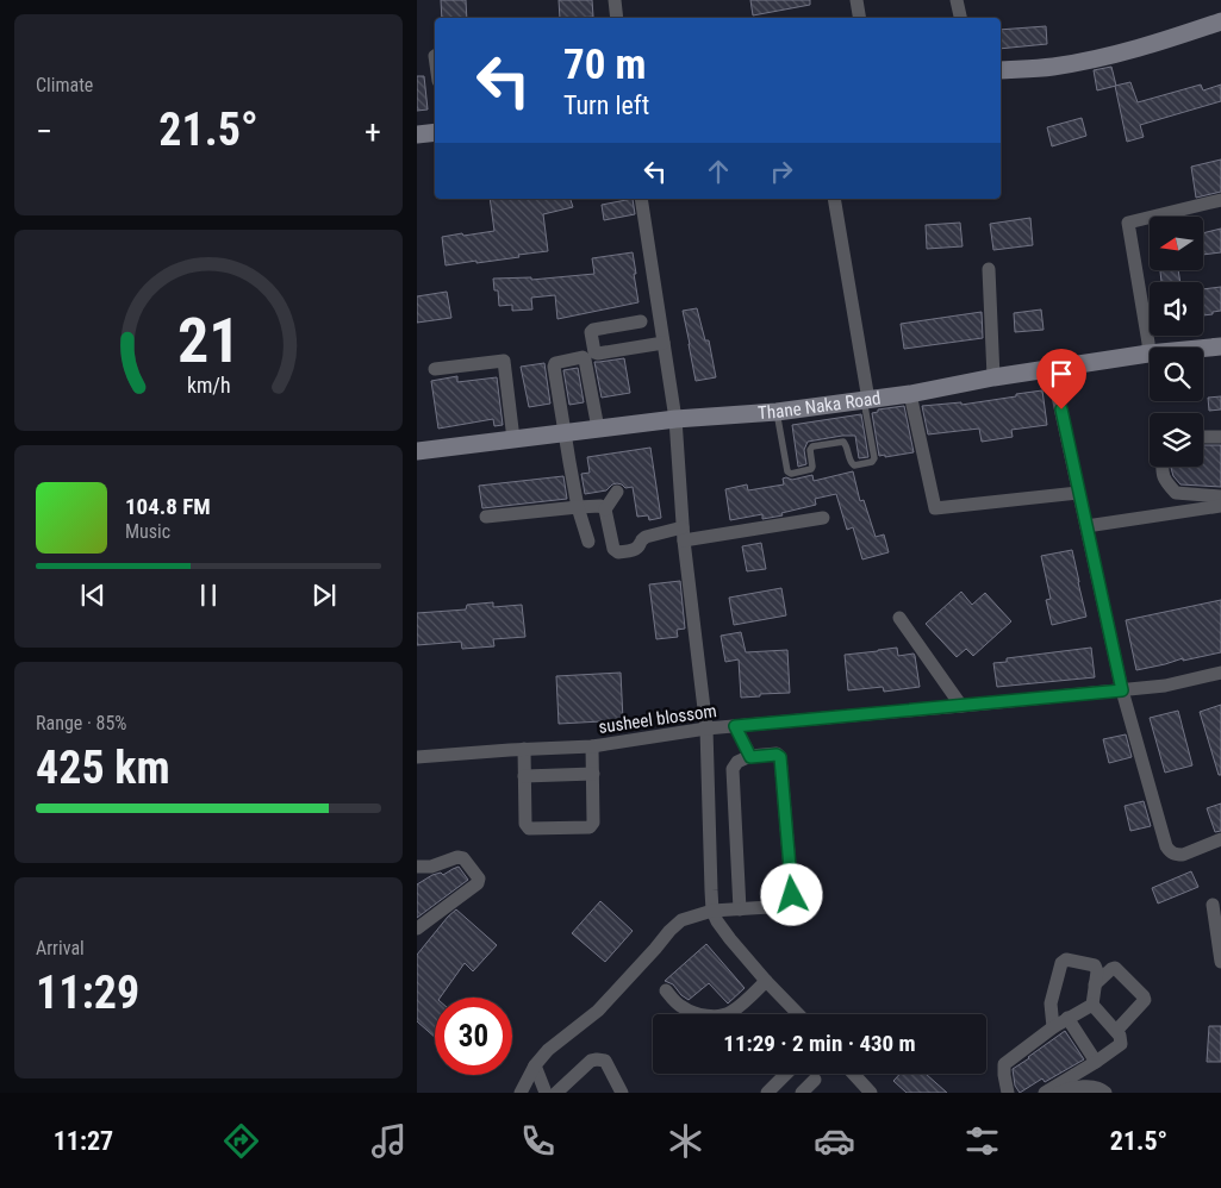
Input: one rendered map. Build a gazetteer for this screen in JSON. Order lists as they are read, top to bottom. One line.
{"streets":{"main road":["Thane Naka Road"],"street":["susheel blossom"]},"north":"left","page":{"tile":["Climate",["Range · 85%","425 km"],["Arrival","11:29"]],"turn":["70 m","Turn left"],"heat":["−","21.5°","+"],"song":["104.8 FM","Music"],"limit":"30","trip":"11:29 · 2 min · 430 m","tabs":["11:27","21.5°"],"gauge":["21","km/h"]}}
